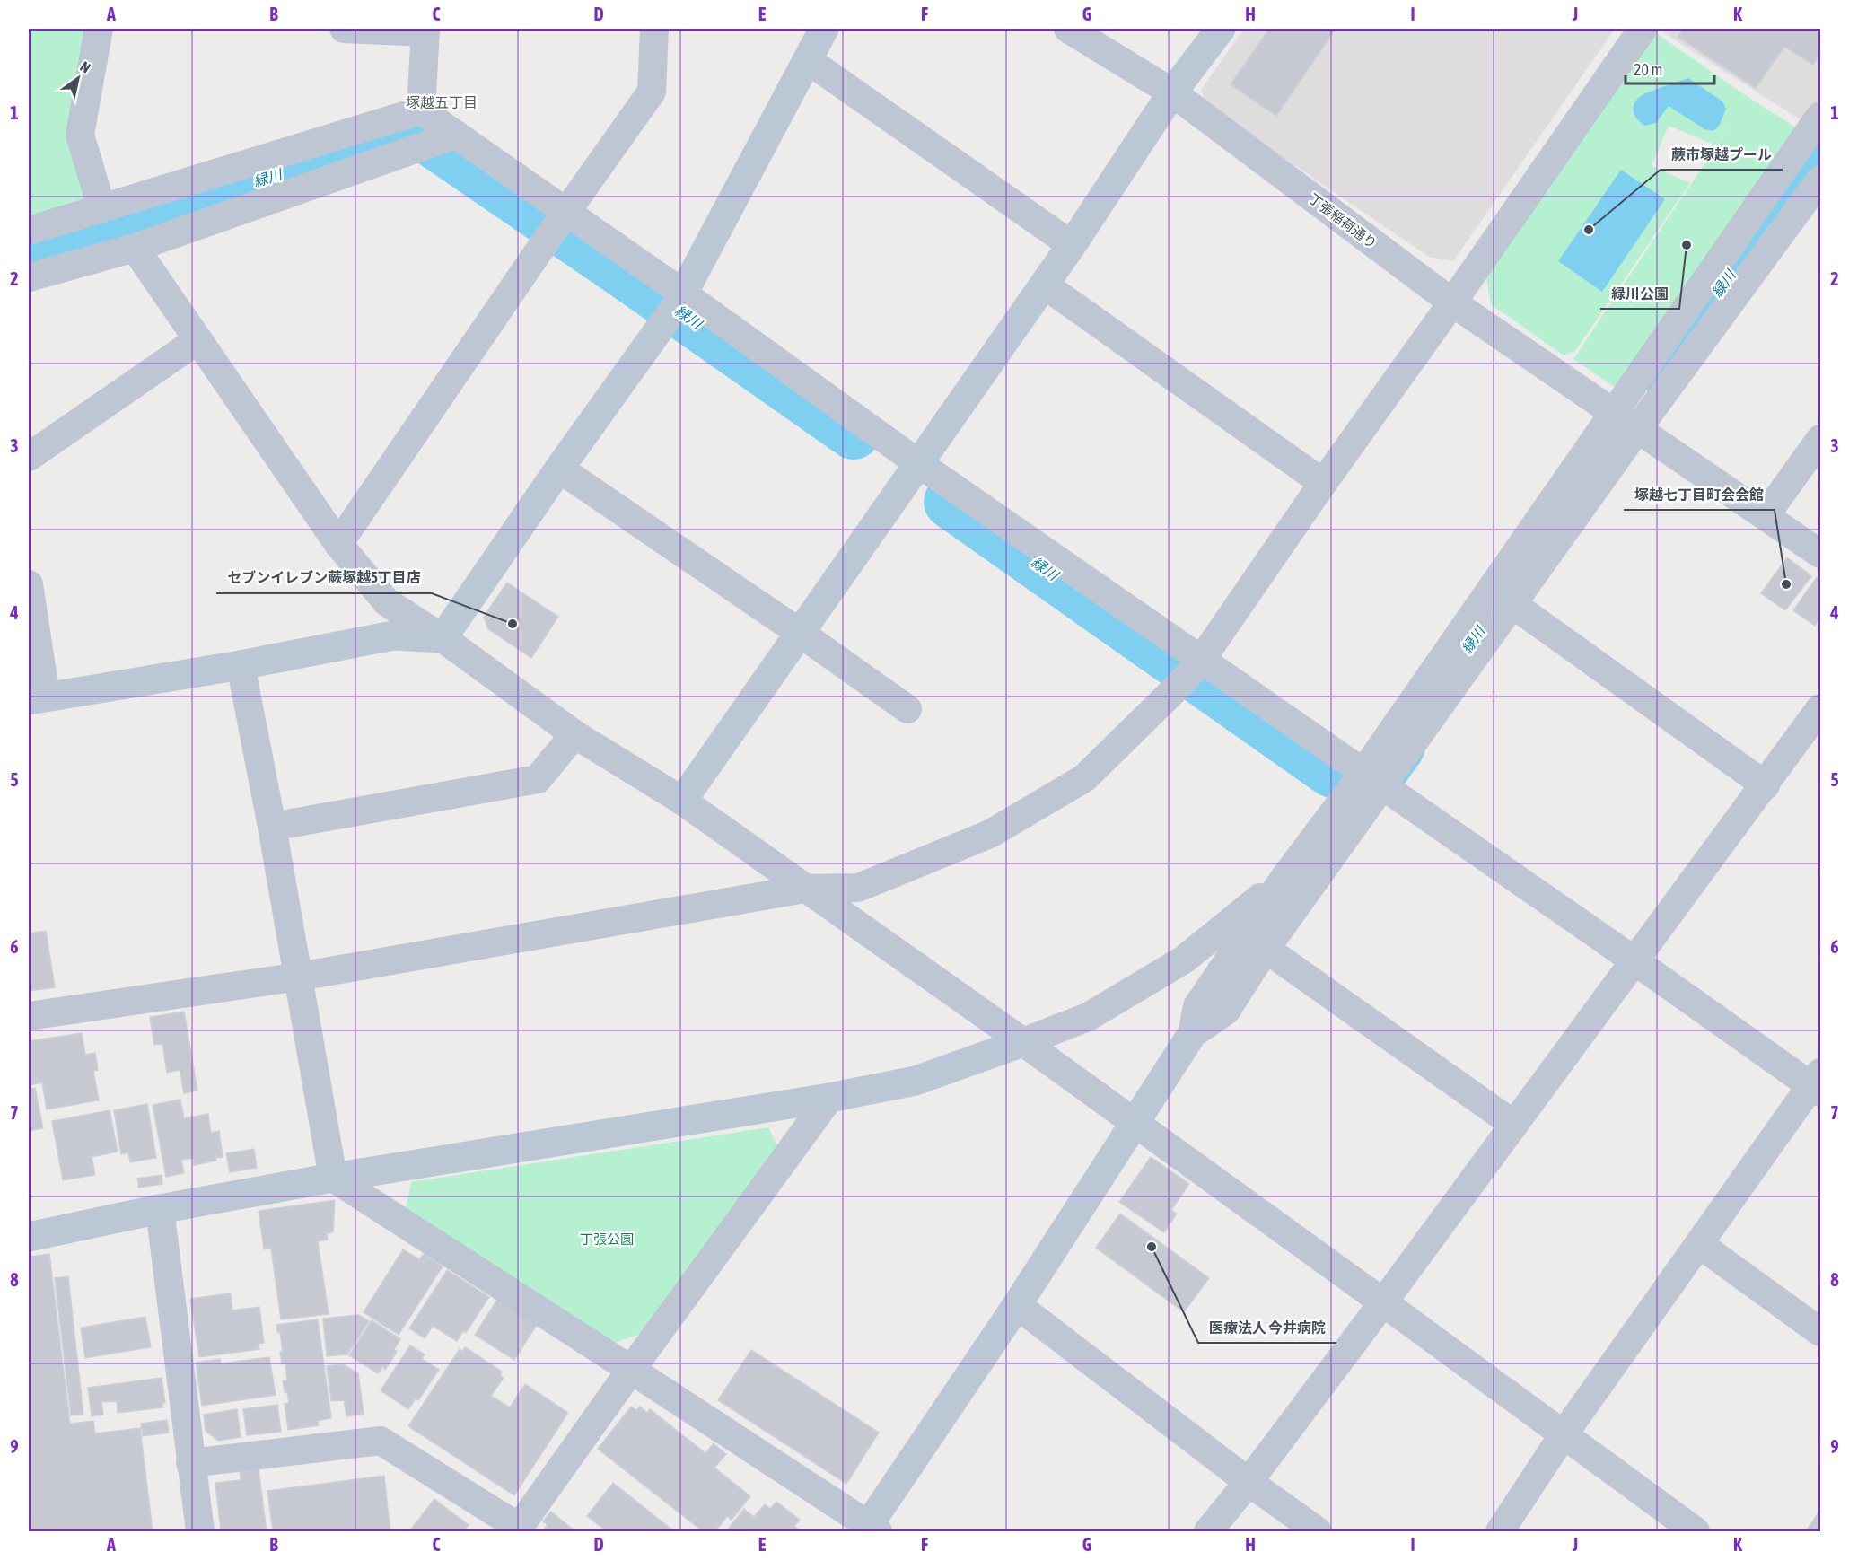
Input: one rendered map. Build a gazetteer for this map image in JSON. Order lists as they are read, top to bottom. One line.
{"streets":{"street":["丁張稲荷通り"]},"districts":["塚越五丁目"],"water":["緑川"],"parks":["丁張公園"],"places":["蕨市塚越プール","緑川公園","塚越七丁目町会会館","セブンイレブン蕨塚越5丁目店","医療法人 今井病院"],"scale_bar":"20 m","north":"top right","grid":{"columns":["A","B","C","D","E","F","G","H","I","J","K"],"rows":["1","2","3","4","5","6","7","8","9"]}}
